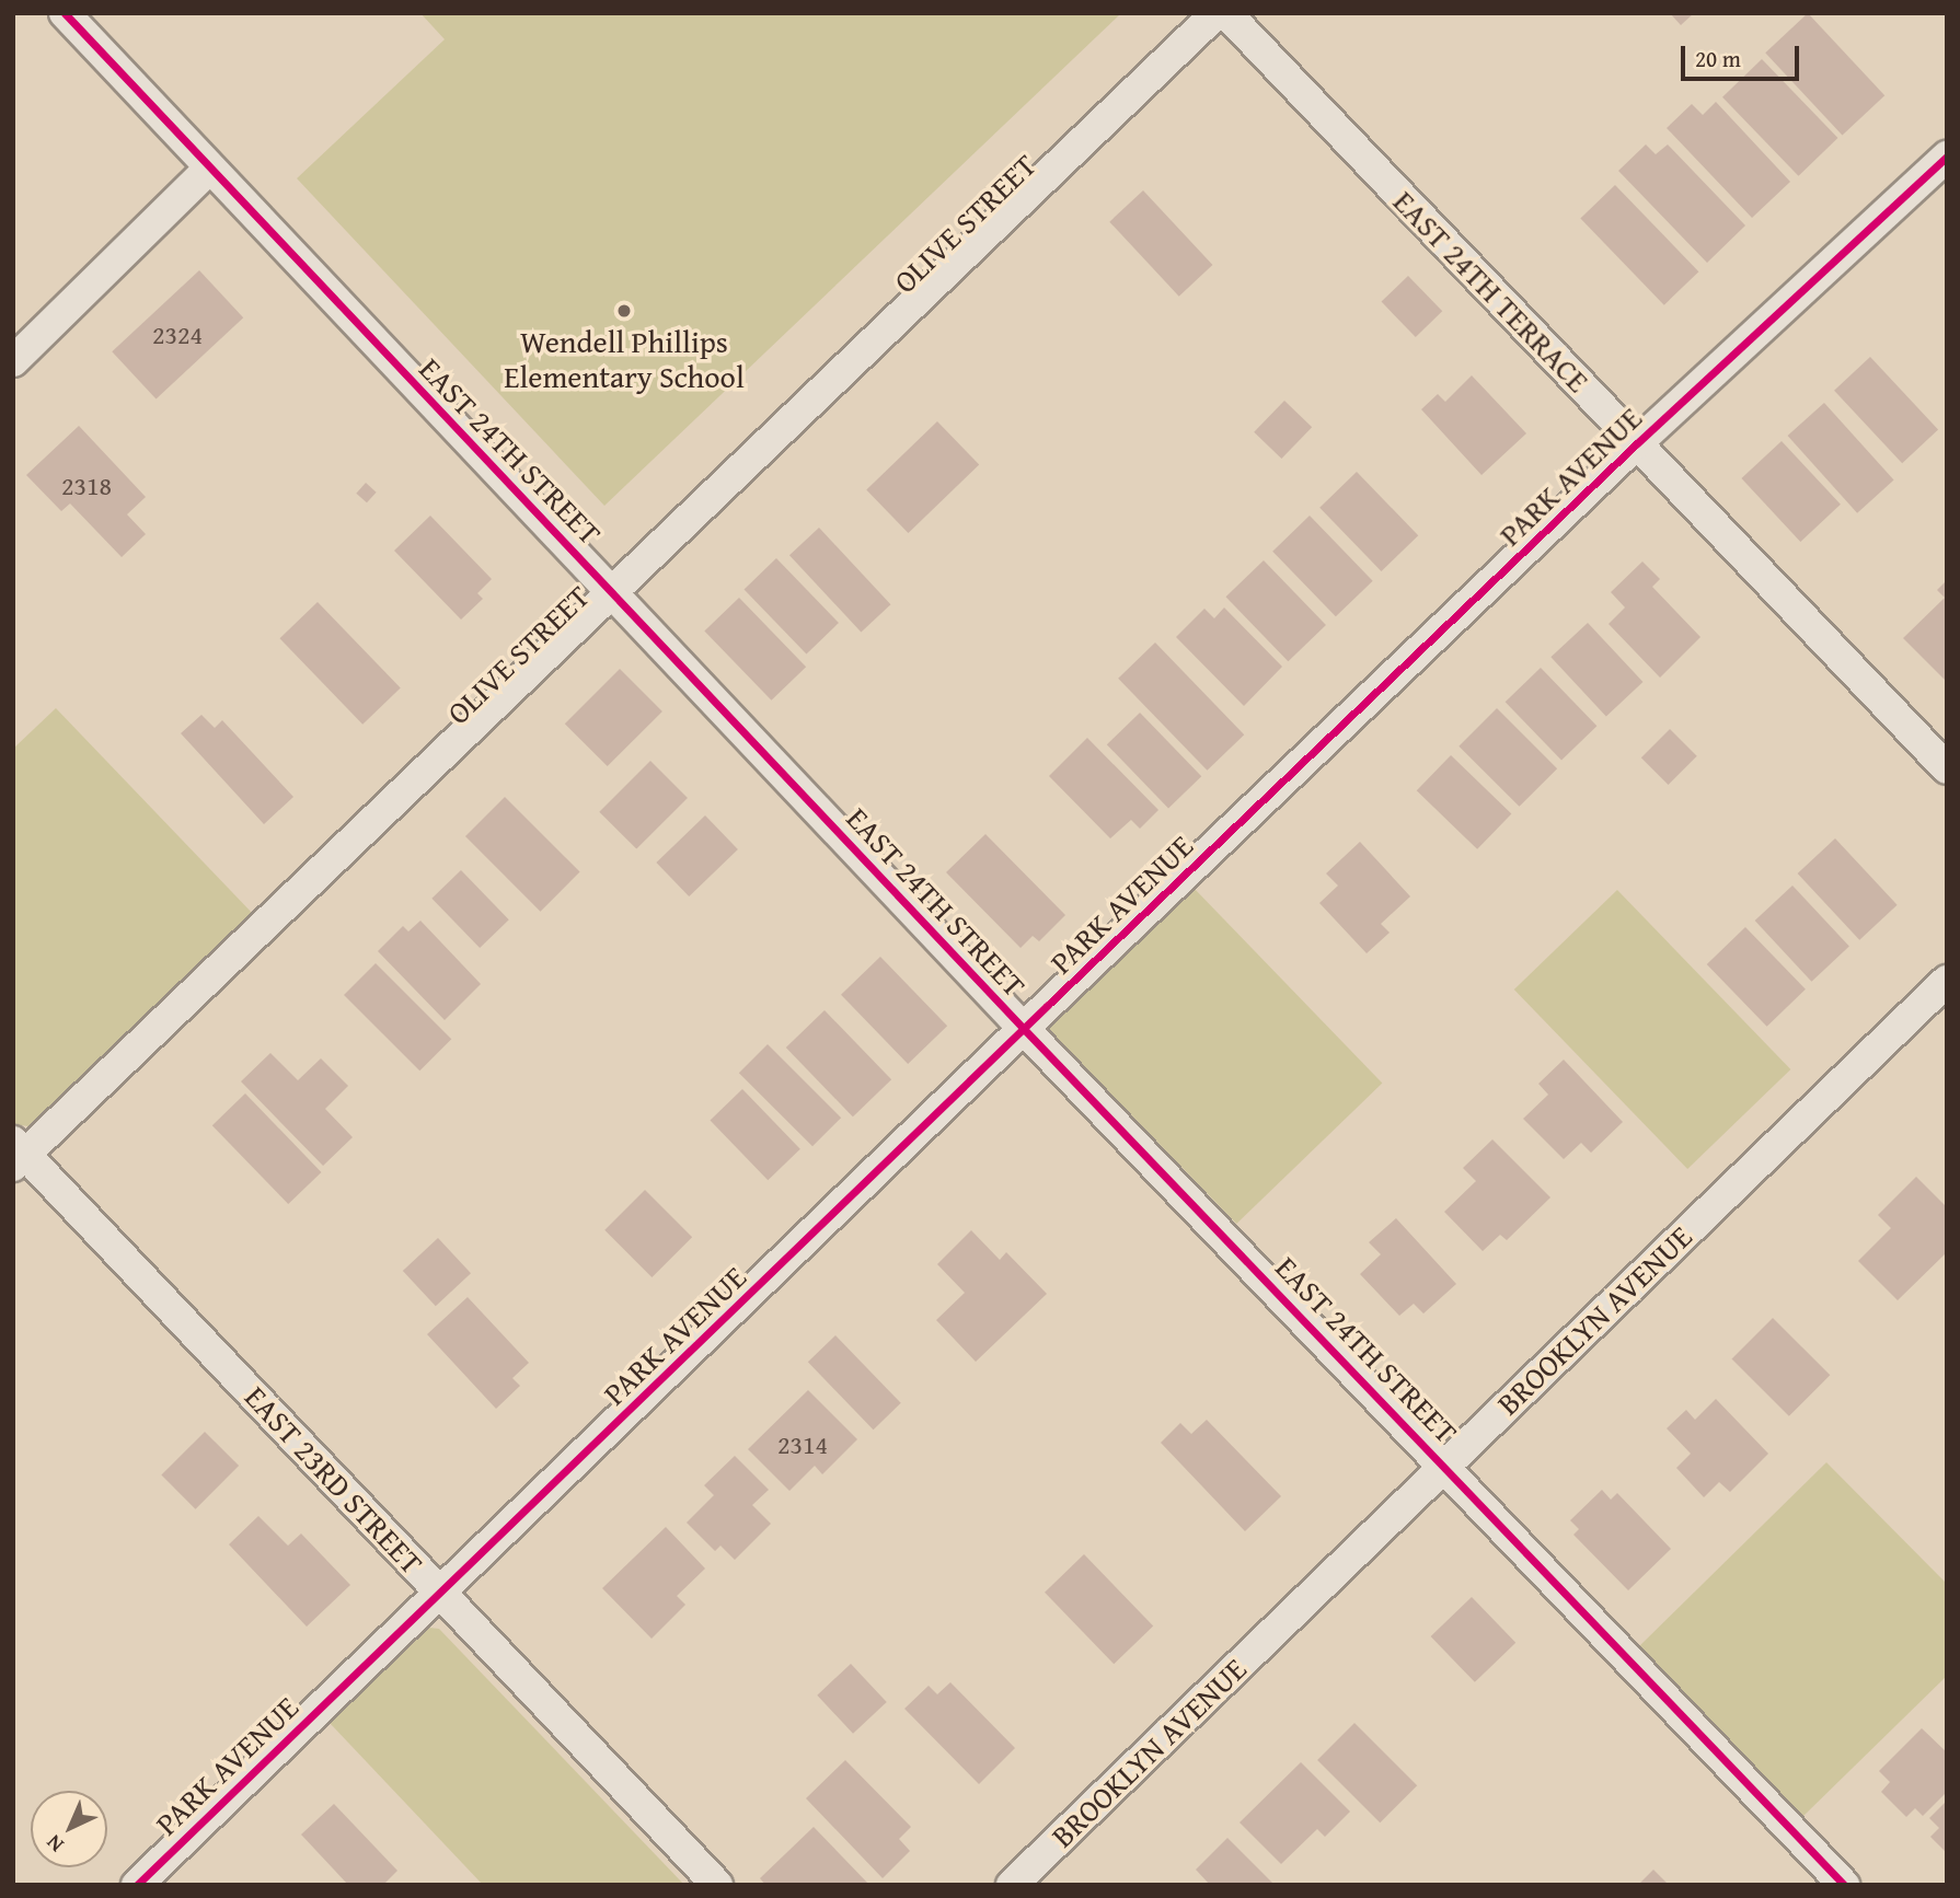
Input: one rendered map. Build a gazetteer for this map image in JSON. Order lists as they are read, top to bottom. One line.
{"streets":{"street":["OLIVE STREET","EAST 24TH TERRACE","EAST 24TH STREET","PARK AVENUE","BROOKLYN AVENUE","EAST 23RD STREET"]},"crossings":[["OLIVE STREET","EAST 24TH STREET"],["OLIVE STREET","EAST 23RD STREET"],["EAST 24TH TERRACE","PARK AVENUE"],["EAST 24TH STREET","PARK AVENUE"],["EAST 24TH STREET","BROOKLYN AVENUE"],["PARK AVENUE","EAST 23RD STREET"]],"places":["Wendell Phillips Elementary School"],"house_numbers":["2324","2318","2314"],"scale_bar":"20 m","north":"bottom left"}
